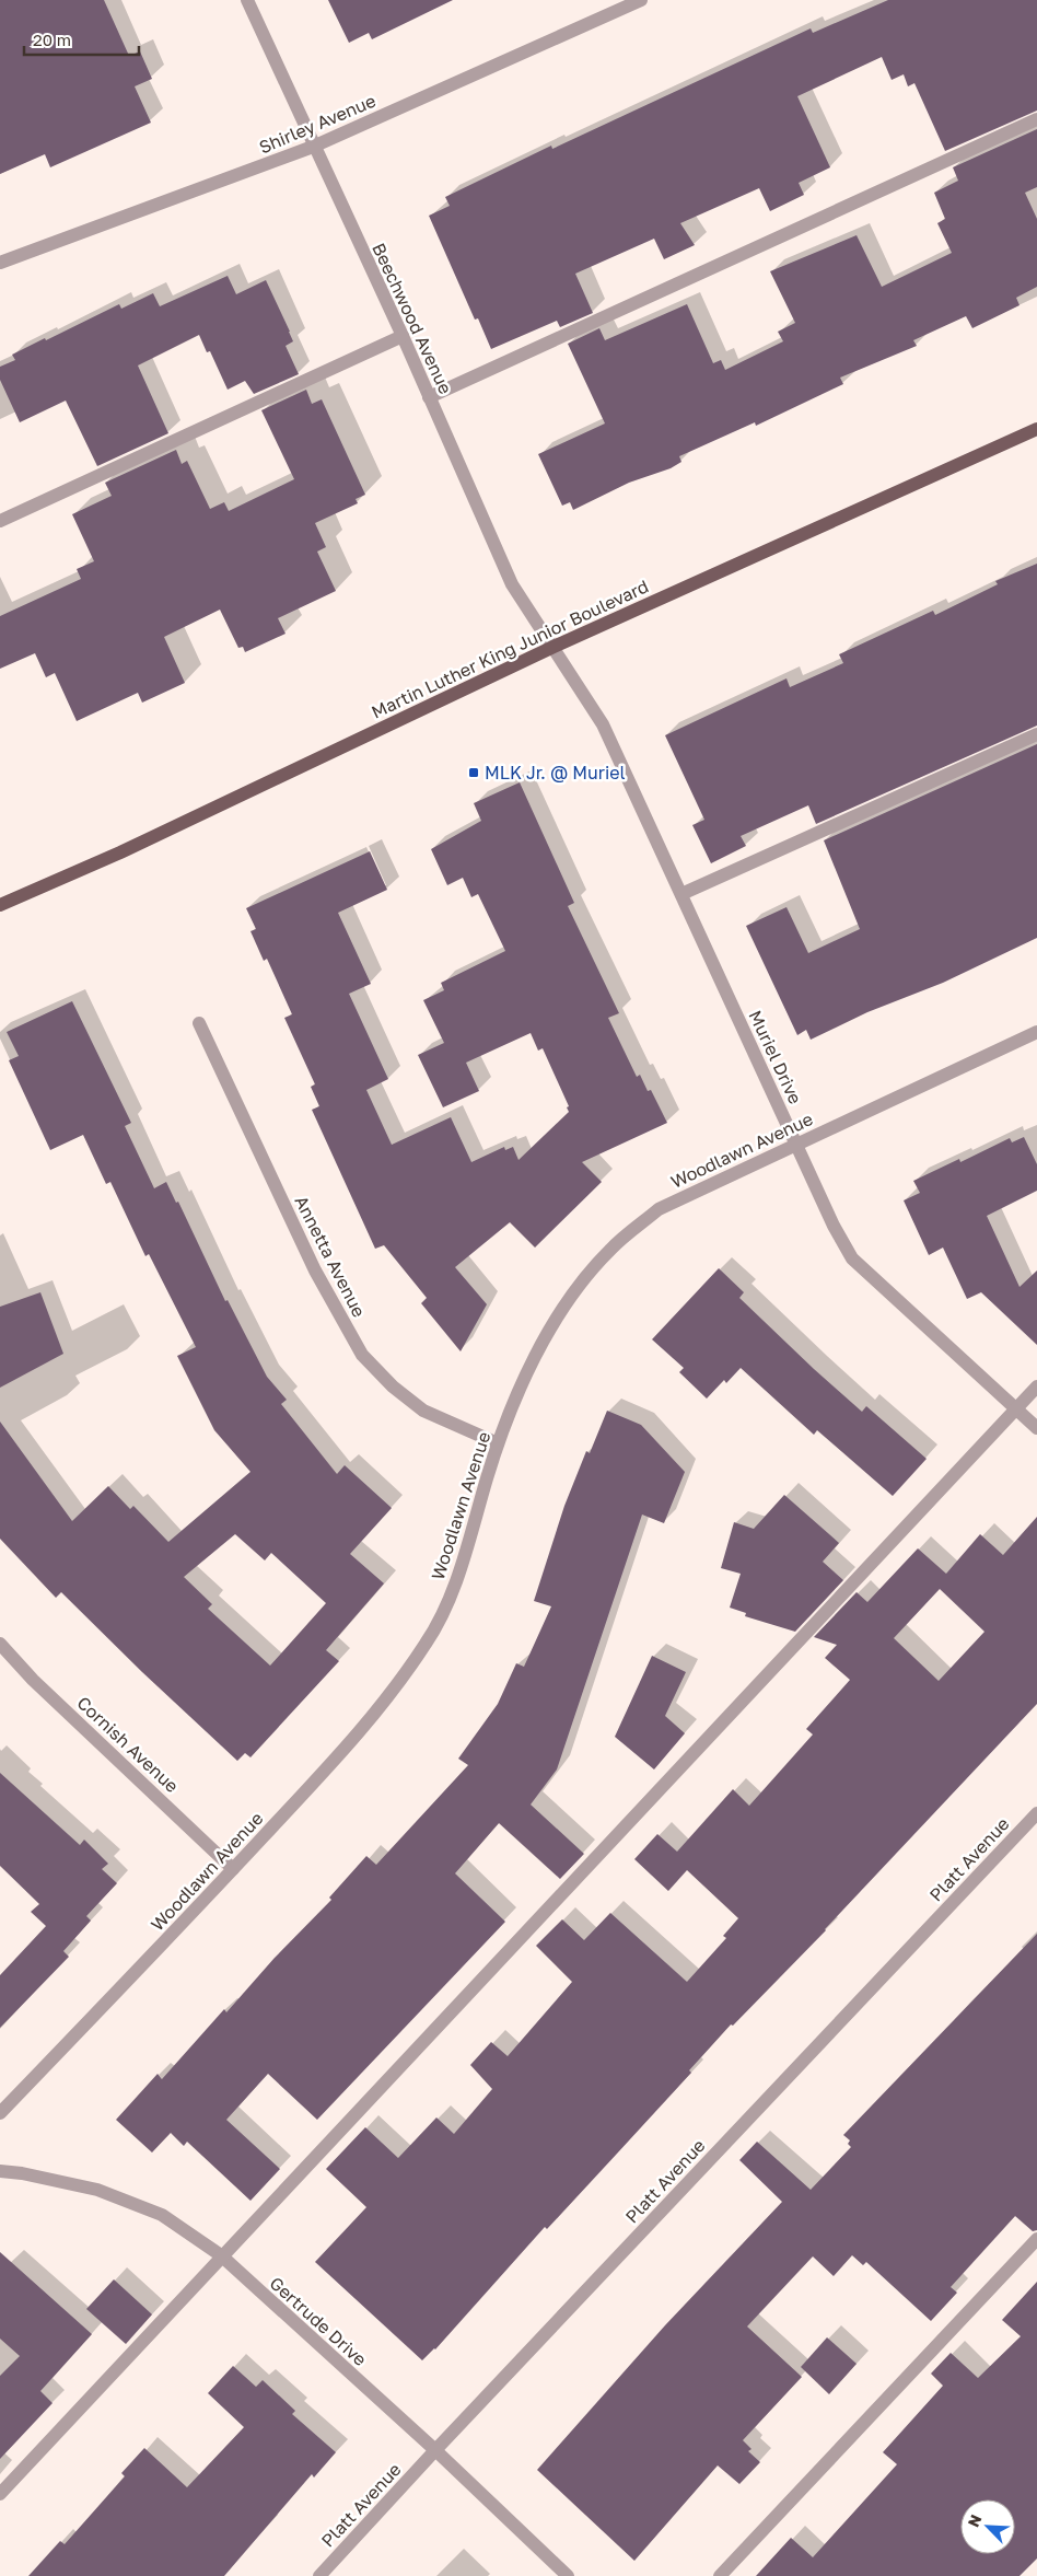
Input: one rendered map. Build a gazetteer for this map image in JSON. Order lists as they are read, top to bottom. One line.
{"streets":{"main road":["Martin Luther King Junior Boulevard"],"street":["Shirley Avenue","Beechwood Avenue","Muriel Drive","Woodlawn Avenue","Annetta Avenue","Cornish Avenue","Platt Avenue","Gertrude Drive"]},"crossings":[["Shirley Avenue","Beechwood Avenue"],["Beechwood Avenue","Martin Luther King Junior Boulevard"],["Beechwood Avenue","Muriel Drive"],["Martin Luther King Junior Boulevard","Muriel Drive"],["Muriel Drive","Woodlawn Avenue"],["Woodlawn Avenue","Annetta Avenue"],["Woodlawn Avenue","Cornish Avenue"],["Platt Avenue","Gertrude Drive"]],"places":{"transit":["MLK Jr. @ Muriel"]},"scale_bar":"20 m","north":"top left"}
